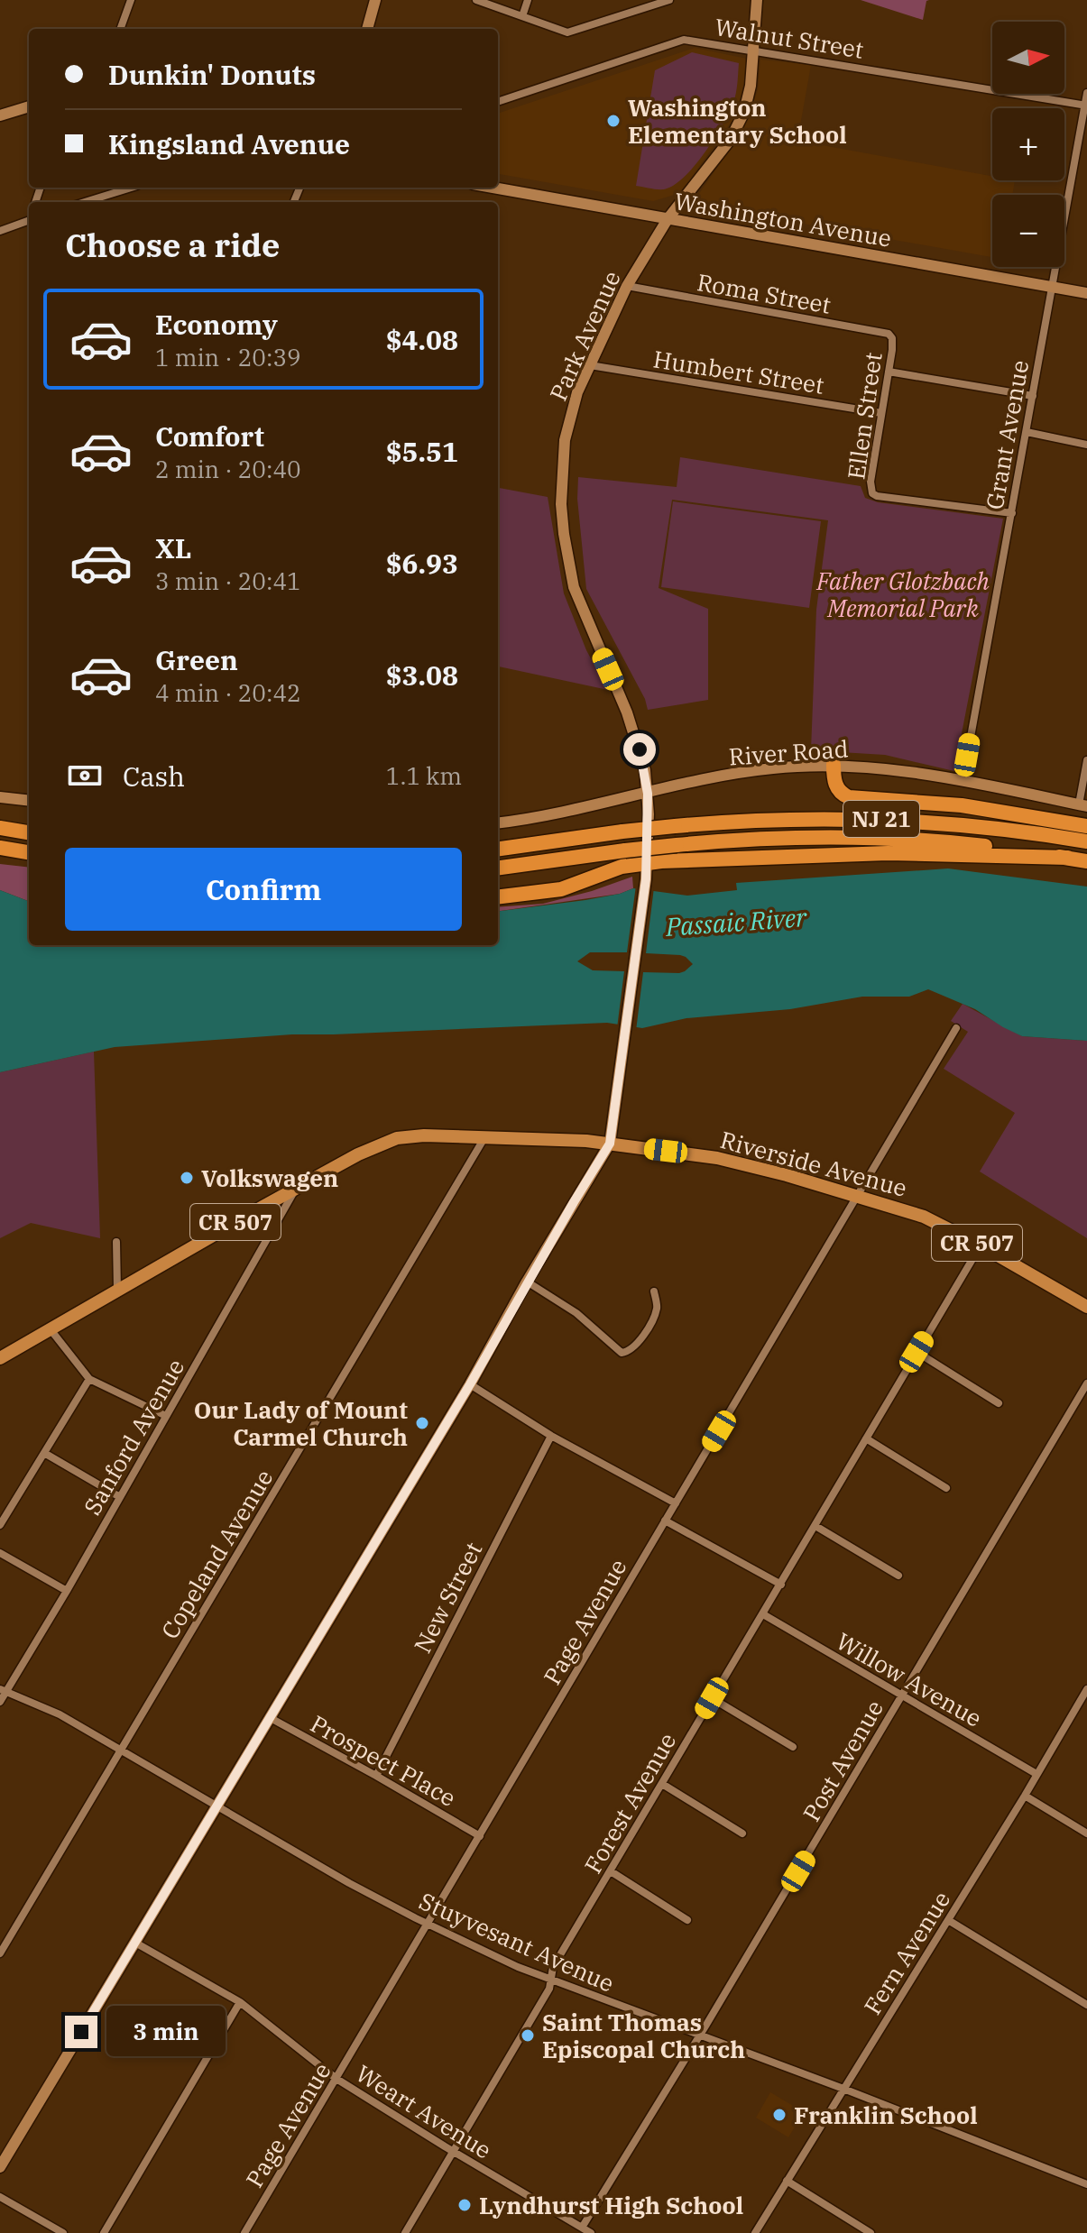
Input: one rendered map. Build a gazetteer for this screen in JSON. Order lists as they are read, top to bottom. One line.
{"streets":{"highway":["NJ 21"],"main road":["Washington Avenue","Park Avenue","River Road","Riverside Avenue","CR 507"],"street":["Walnut Street","Roma Street","Humbert Street","Ellen Street","Grant Avenue","Sanford Avenue","Copeland Avenue","New Street","Page Avenue","Willow Avenue","Prospect Place","Post Avenue","Forest Avenue","Stuyvesant Avenue","Fern Avenue","Weart Avenue"]},"crossings":[["Walnut Street","Park Avenue"],["Walnut Street","Grant Avenue"],["Washington Avenue","Park Avenue"],["Washington Avenue","Grant Avenue"],["Roma Street","Park Avenue"],["Roma Street","Ellen Street"],["Park Avenue","Humbert Street"],["Park Avenue","River Road"],["Park Avenue","Riverside Avenue"],["Humbert Street","Ellen Street"],["Ellen Street","Grant Avenue"],["Grant Avenue","River Road"],["Riverside Avenue","Sanford Avenue"],["Riverside Avenue","Copeland Avenue"],["Riverside Avenue","Page Avenue"],["Riverside Avenue","Forest Avenue"],["Sanford Avenue","Stuyvesant Avenue"],["Copeland Avenue","Stuyvesant Avenue"],["New Street","Prospect Place"],["Page Avenue","Prospect Place"],["Page Avenue","Stuyvesant Avenue"],["Page Avenue","Weart Avenue"],["Willow Avenue","Post Avenue"],["Willow Avenue","Forest Avenue"],["Willow Avenue","Fern Avenue"],["Post Avenue","Stuyvesant Avenue"],["Post Avenue","Weart Avenue"],["Forest Avenue","Stuyvesant Avenue"],["Forest Avenue","Weart Avenue"],["Stuyvesant Avenue","Fern Avenue"]],"water":["Passaic River"],"parks":["Father Glotzbach Memorial Park"],"places":["Washington Elementary School","Volkswagen","Our Lady of Mount Carmel Church","Saint Thomas Episcopal Church","Franklin School","Lyndhurst High School"],"north":"right","page":{"map_buttons":["+","−"],"banner":["Dunkin' Donuts","Kingsland Avenue"],"heading":"Choose a ride","list":[{"name":"Economy","note":"1 min · 20:39","value":"$4.08"},{"name":"Comfort","note":"2 min · 20:40","value":"$5.51"},{"name":"XL","note":"3 min · 20:41","value":"$6.93"},{"name":"Green","note":"4 min · 20:42","value":"$3.08"}],"pay":["Cash","1.1 km"],"buttons":"Confirm","bubble":"3 min"}}
